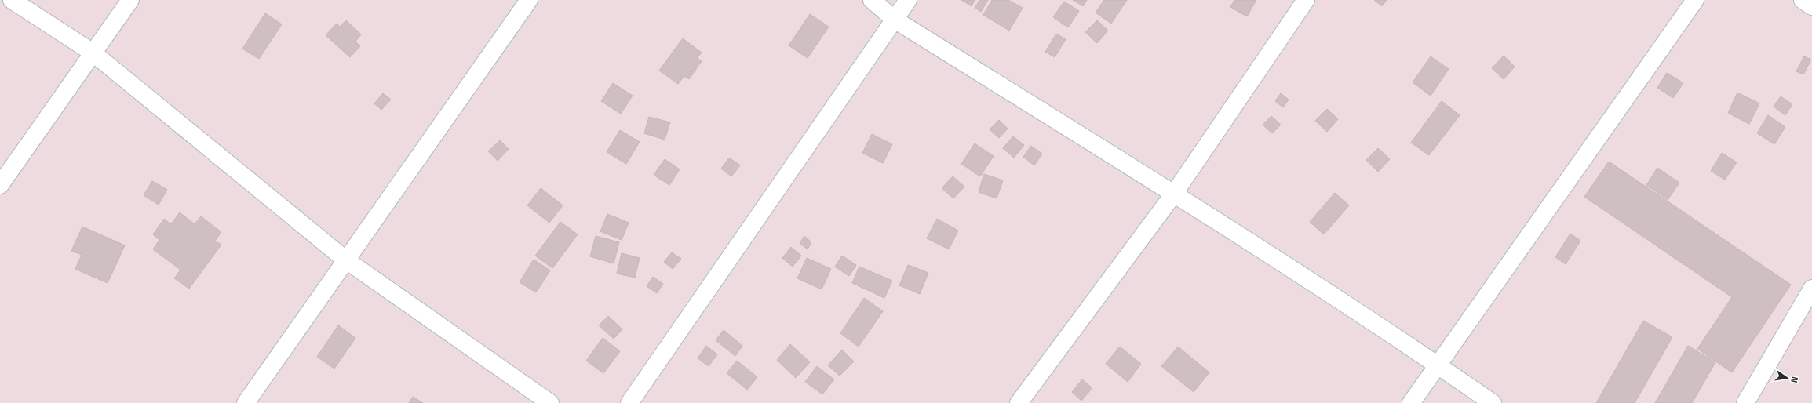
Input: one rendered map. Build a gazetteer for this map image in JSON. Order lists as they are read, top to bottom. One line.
{"north":"right"}
